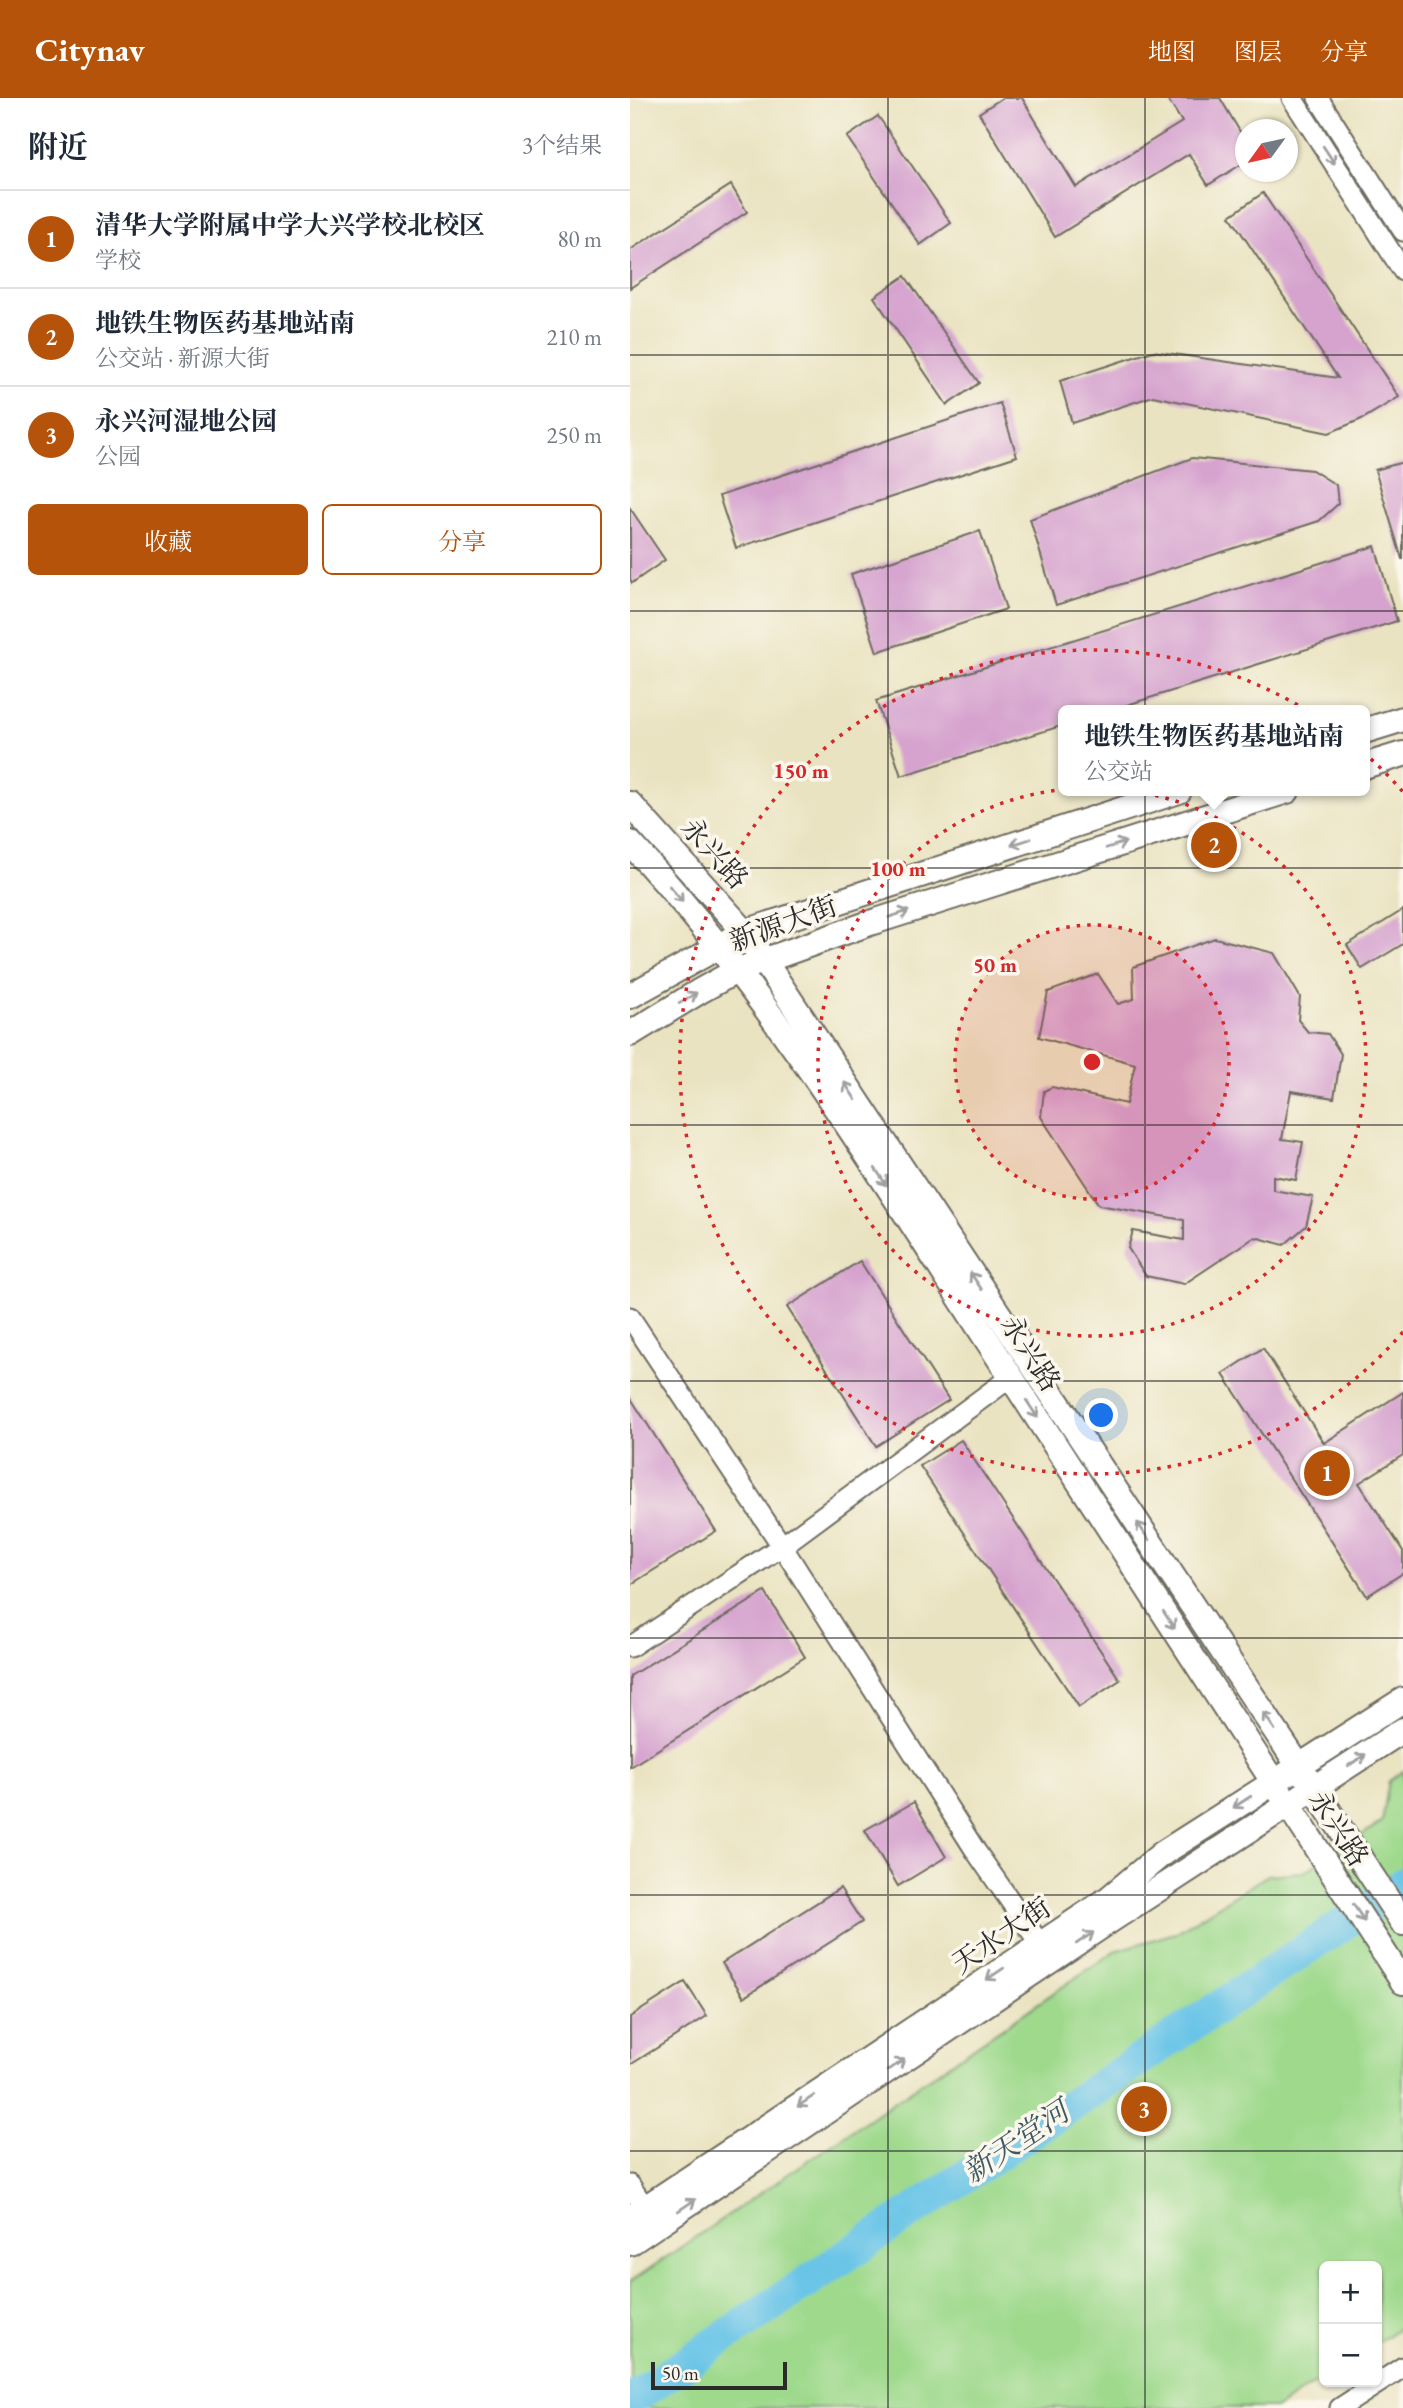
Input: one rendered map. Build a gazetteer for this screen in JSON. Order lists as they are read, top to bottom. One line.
{"streets":{"main road":["永兴路","新源大街","天水大街"]},"crossings":[["永兴路","新源大街"],["永兴路","天水大街"]],"water":["新天堂河"],"scale_bar":"50 m","north":"bottom left","page":{"header":"Citynav","nav":["地图","图层","分享"],"heading":["附近","3个结果"],"list":[{"mark":"1","name":"清华大学附属中学大兴学校北校区","note":"学校","value":"80 m"},{"mark":"2","name":"地铁生物医药基地站南","note":"公交站 · 新源大街","value":"210 m"},{"mark":"3","name":"永兴河湿地公园","note":"公园","value":"250 m"}],"buttons":["收藏","分享"],"popup":["地铁生物医药基地站南","公交站"],"pins":["2","1","3"],"map_buttons":["+","−"],"scale":"50 m"},"rings":["150 m","100 m","50 m"]}
